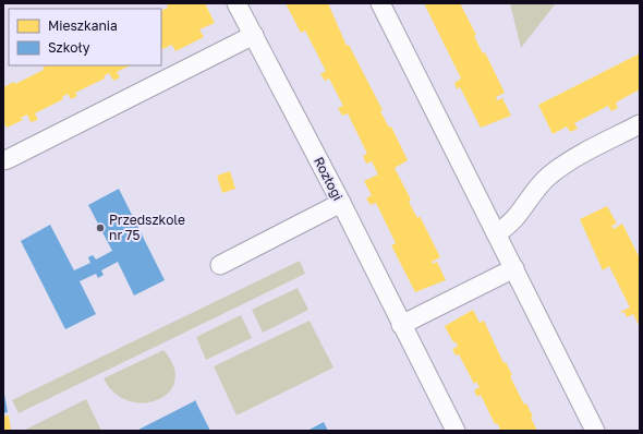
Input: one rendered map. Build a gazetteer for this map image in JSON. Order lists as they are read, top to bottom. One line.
{"streets":{"street":["Rozłogi"]},"places":["Przedszkole nr 75"],"legend":["Mieszkania","Szkoły"]}
